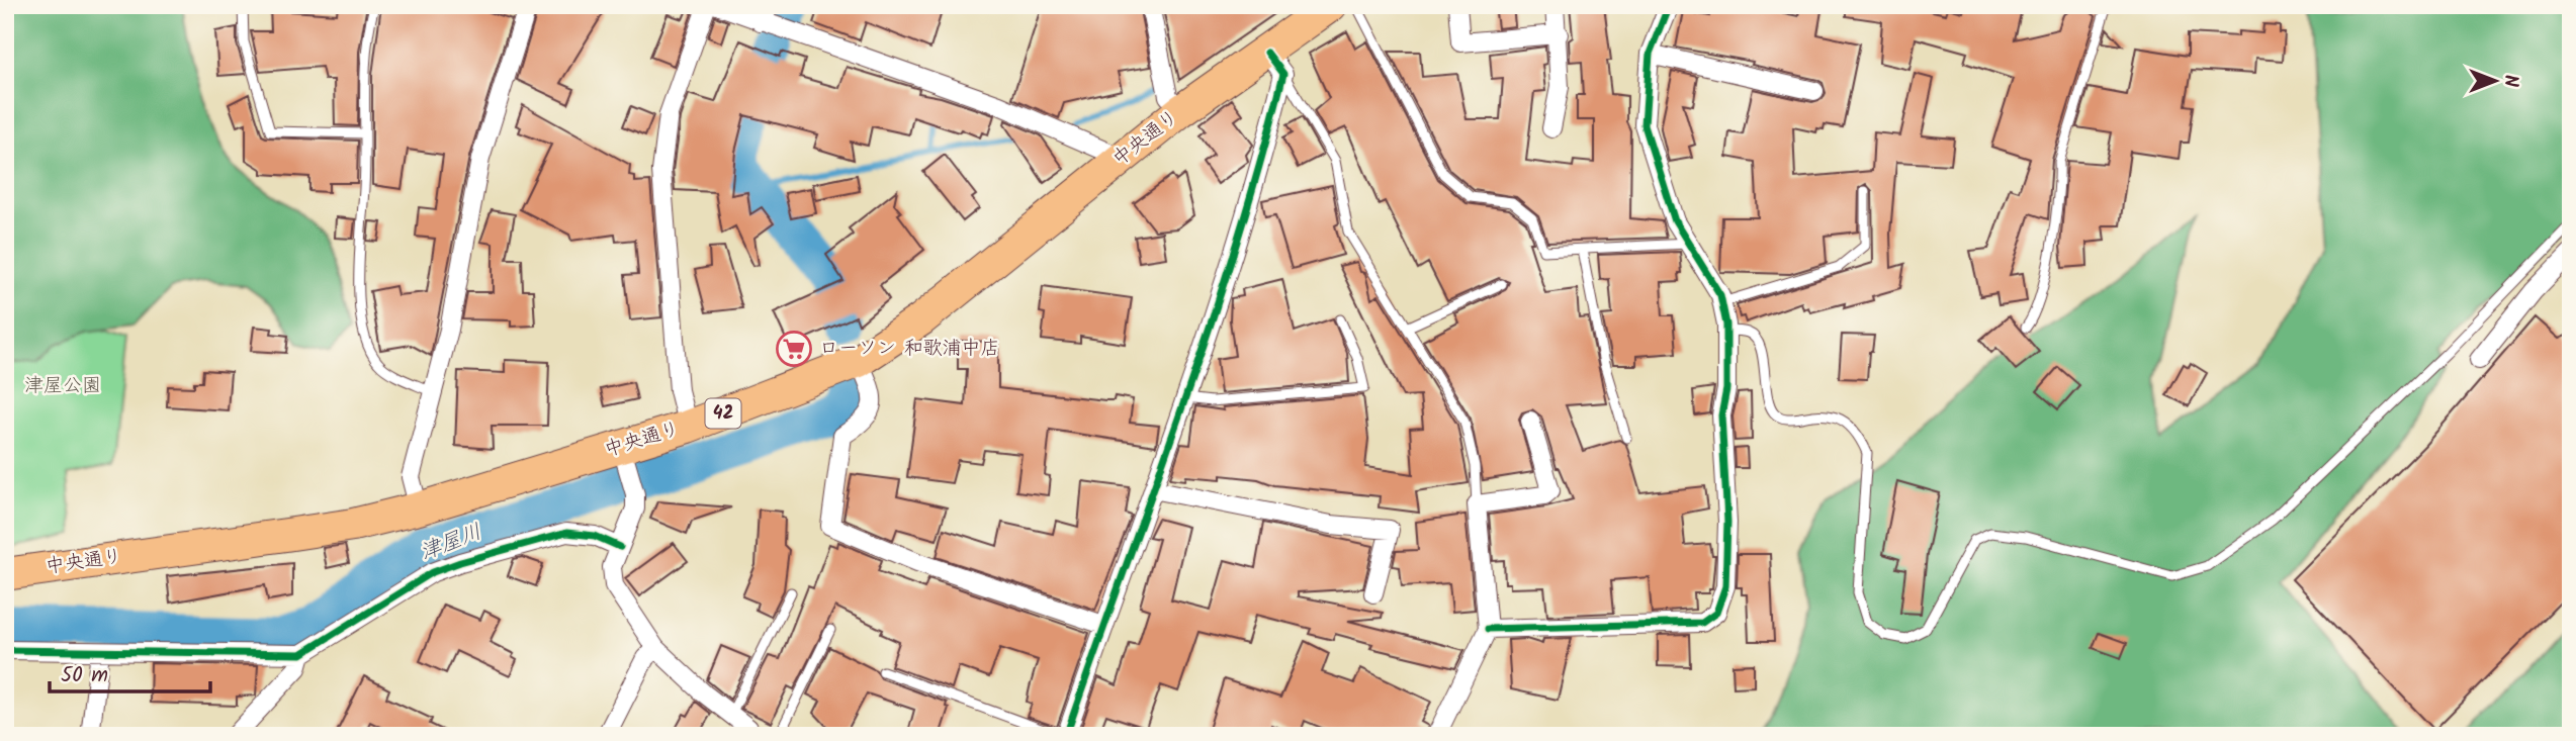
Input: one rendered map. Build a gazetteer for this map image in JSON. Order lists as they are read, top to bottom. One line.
{"streets":{"highway":["中央通り","42"]},"water":["津屋川"],"parks":["津屋公園"],"places":{"supermarket":["ローソン 和歌浦中店"]},"scale_bar":"50 m","north":"right"}
